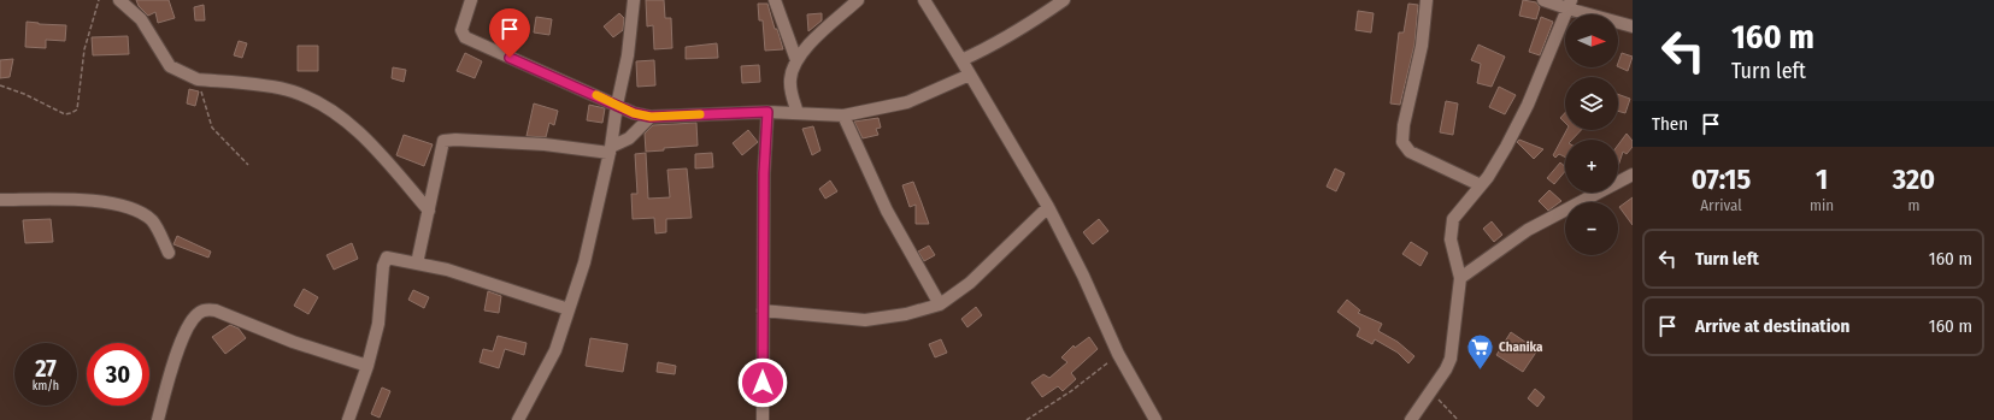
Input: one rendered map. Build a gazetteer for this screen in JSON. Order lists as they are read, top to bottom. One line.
{"places":{"supermarket":["Chanika"]},"north":"right","page":{"turn":["160 m","Turn left"],"map_buttons":["+","−"],"then":"Then","eta":["07:15","Arrival","1","min","320","m"],"list":[{"name":"Turn left","value":"160 m"},{"name":"Arrive at destination","value":"160 m"}],"speed":"27 km/h","limit":"30"}}
